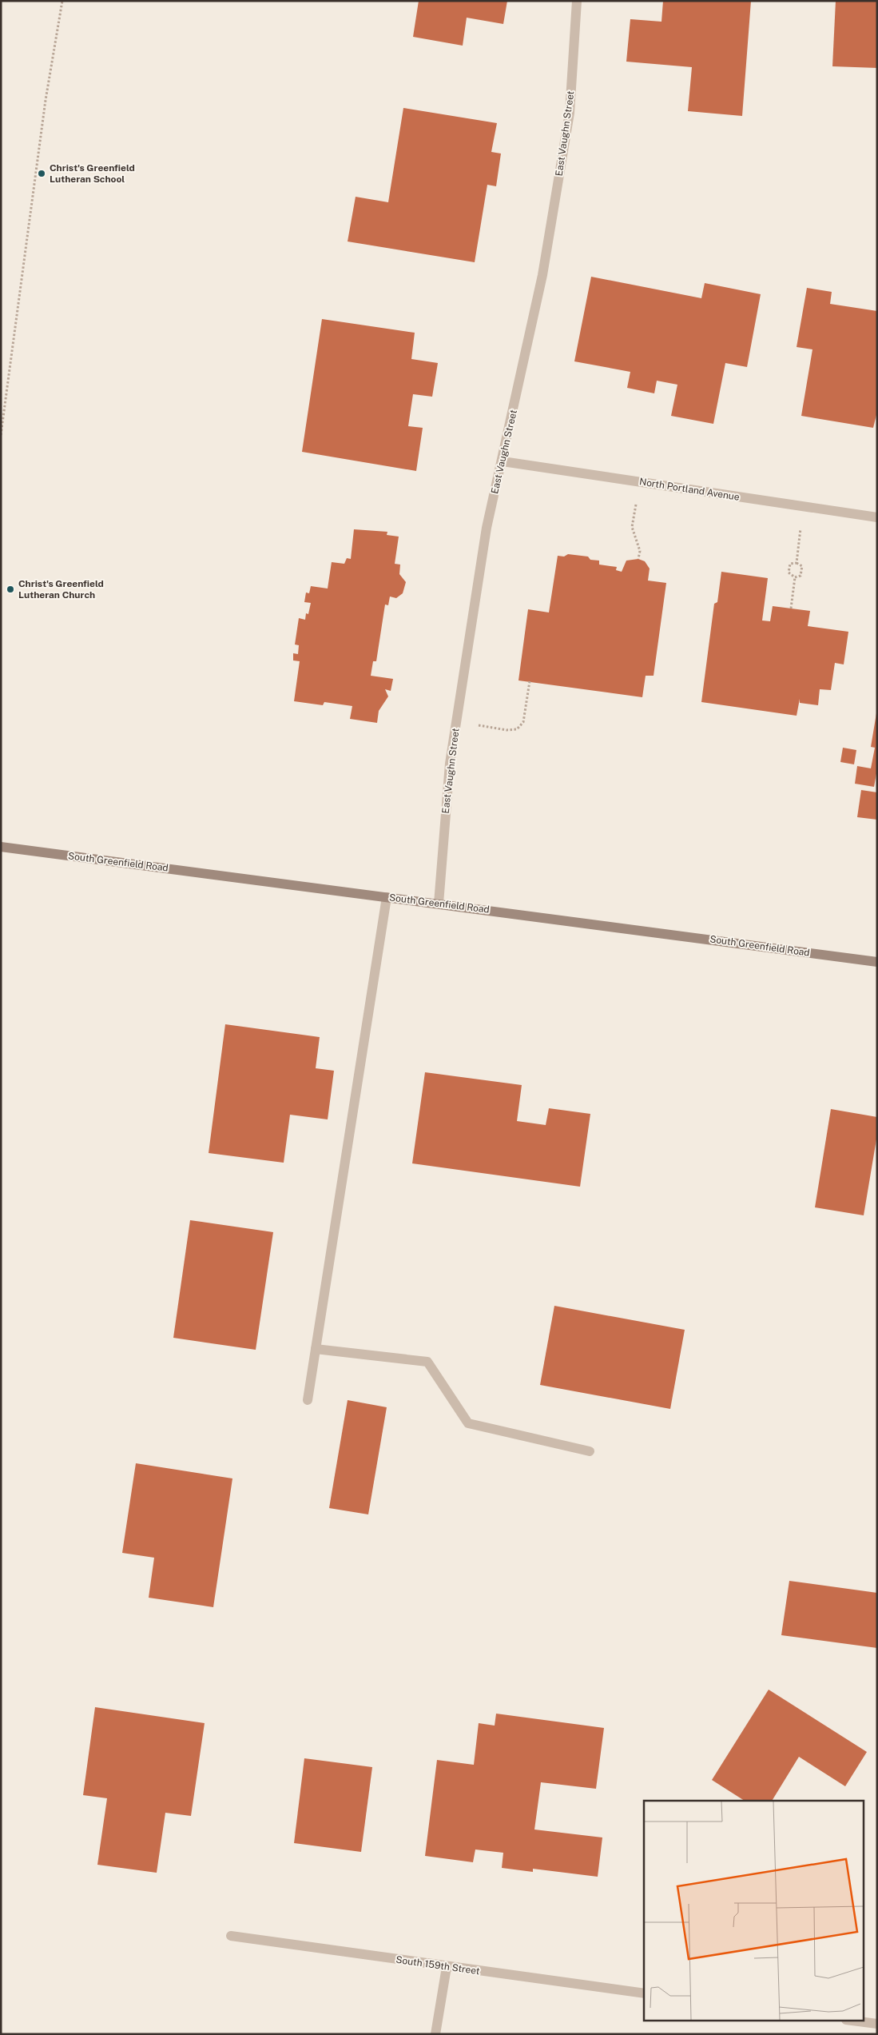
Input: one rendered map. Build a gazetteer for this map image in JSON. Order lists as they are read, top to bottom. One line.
{"streets":{"main road":["South Greenfield Road"],"street":["East Vaughn Street","North Portland Avenue","South 159th Street"]},"crossings":[["East Vaughn Street","North Portland Avenue"],["East Vaughn Street","South Greenfield Road"]],"places":["Christ's Greenfield Lutheran School","Christ's Greenfield Lutheran Church"]}
